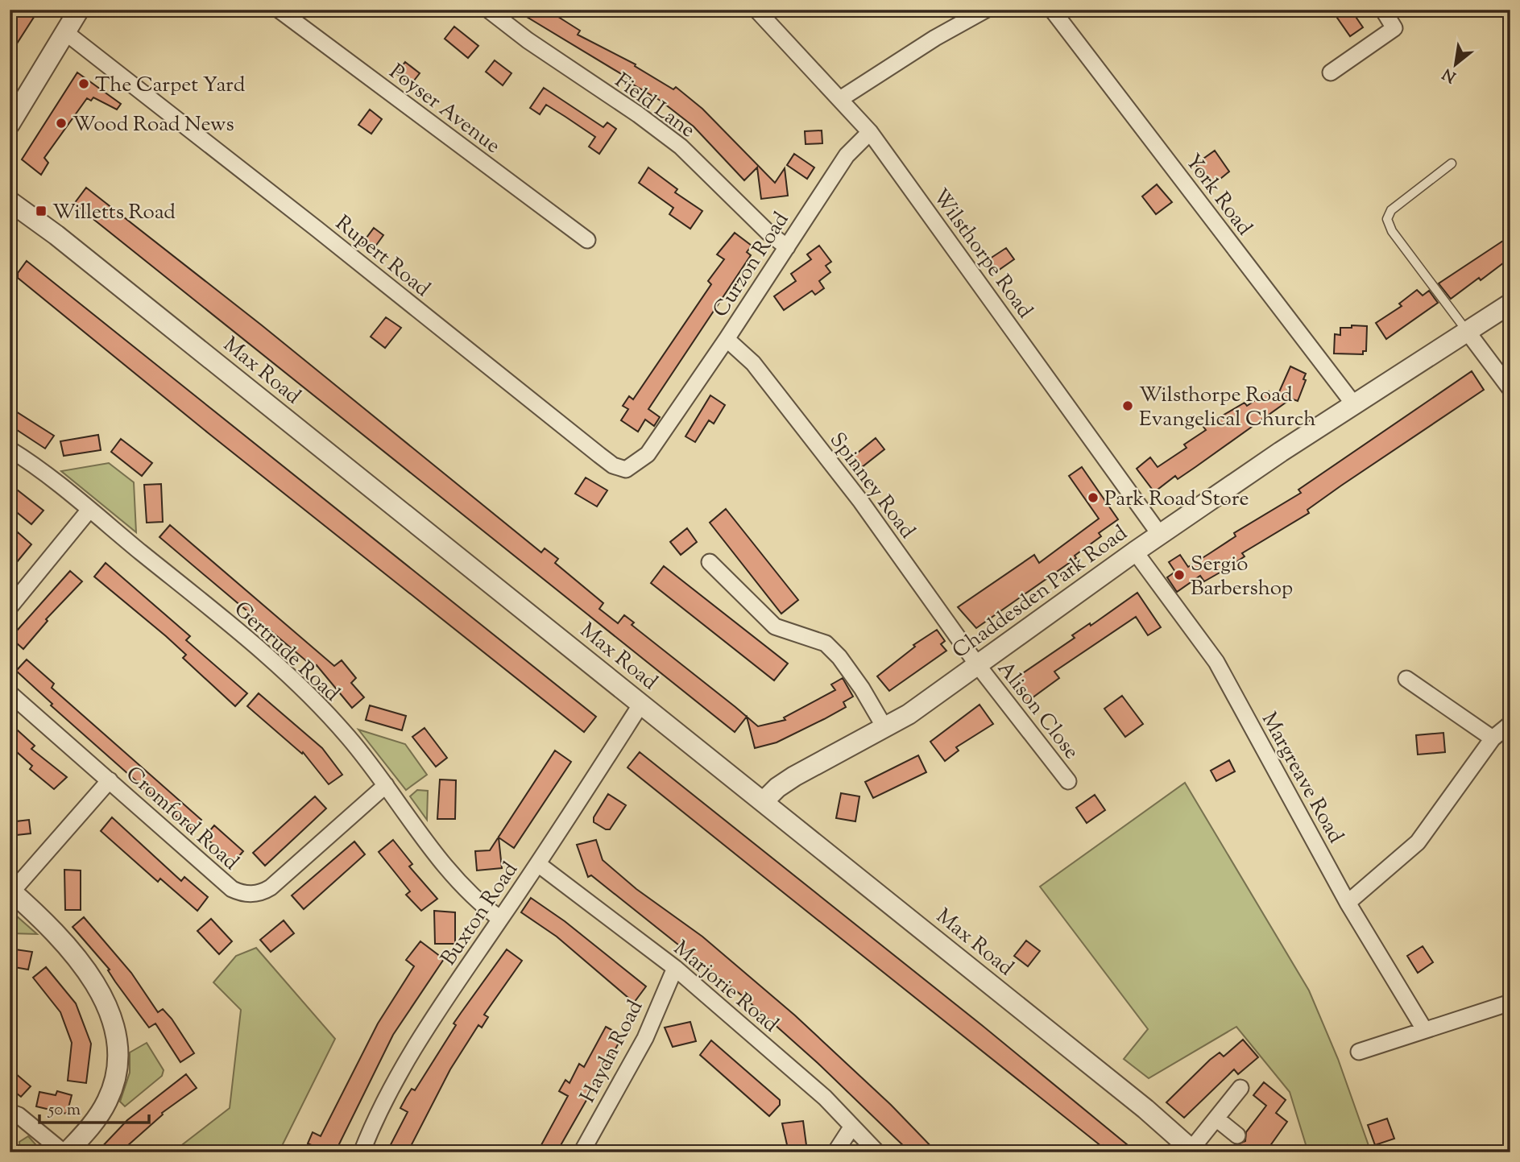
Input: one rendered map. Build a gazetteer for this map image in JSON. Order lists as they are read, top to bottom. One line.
{"streets":{"street":["Field Lane","Poyser Avenue","York Road","Wilsthorpe Road","Rupert Road","Curzon Road","Max Road","Spinney Road","Chaddesden Park Road","Gertrude Road","Alison Close","Margreave Road","Cromford Road","Buxton Road","Marjorie Road","Haydn Road"]},"crossings":[["Field Lane","Curzon Road"],["York Road","Chaddesden Park Road"],["Wilsthorpe Road","Curzon Road"],["Wilsthorpe Road","Chaddesden Park Road"],["Rupert Road","Curzon Road"],["Curzon Road","Spinney Road"],["Max Road","Chaddesden Park Road"],["Max Road","Buxton Road"],["Spinney Road","Chaddesden Park Road"],["Spinney Road","Alison Close"],["Chaddesden Park Road","Alison Close"],["Chaddesden Park Road","Margreave Road"],["Gertrude Road","Cromford Road"],["Gertrude Road","Buxton Road"],["Buxton Road","Marjorie Road"],["Marjorie Road","Haydn Road"]],"places":{"other":["The Carpet Yard","Wood Road News","Wilsthorpe Road Evangelical Church","Park Road Store","Sergio Barbershop"],"transit":["Willetts Road"]},"scale_bar":"50 m","north":"bottom left"}
